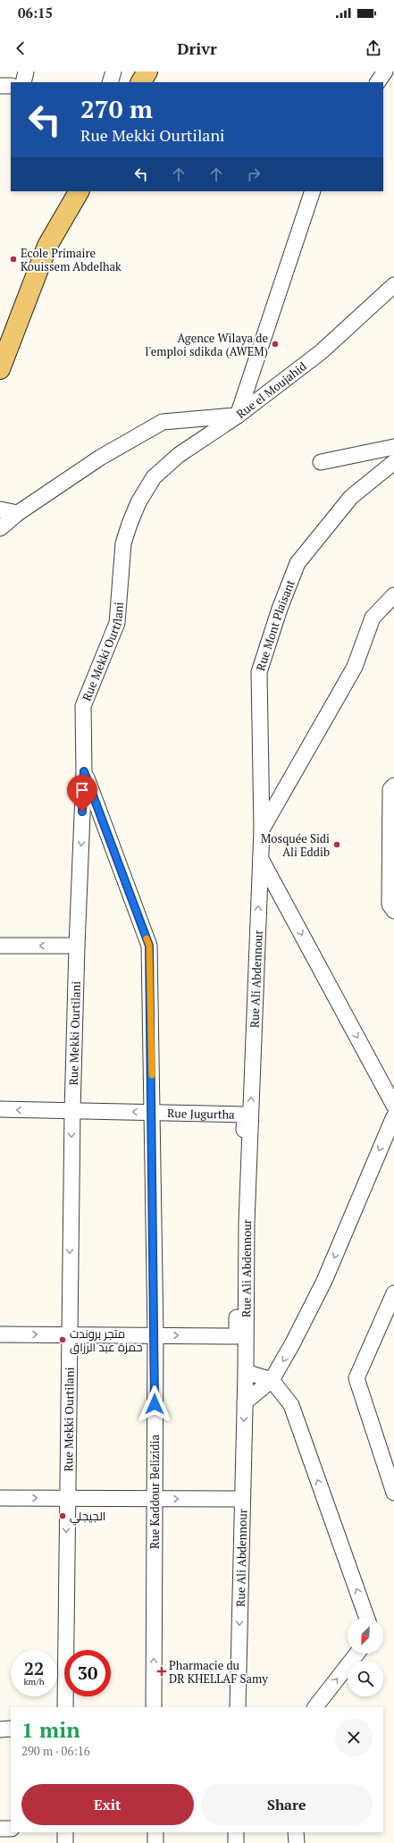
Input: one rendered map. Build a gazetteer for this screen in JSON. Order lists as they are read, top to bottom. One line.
{"streets":{"street":["Rue el Moujahid","Rue Mont Plaisant","Rue Mekki Ourtilani","Rue Ali Abdennour","Rue Jugurtha","Rue Kaddour Belizidia"]},"crossings":[["Rue el Moujahid","Rue Mekki Ourtilani"],["Rue Mont Plaisant","Rue Ali Abdennour"],["Rue Mekki Ourtilani","Rue Jugurtha"],["Rue Mekki Ourtilani","Rue Kaddour Belizidia"],["Rue Ali Abdennour","Rue Jugurtha"],["Rue Jugurtha","Rue Kaddour Belizidia"]],"one_way":["Rue Mekki Ourtilani","Rue Jugurtha"],"places":{"other":["Ecole Primaire Kouissem Abdelhak","Agence Wilaya de l'emploi sdikda (AWEM)","Mosquée Sidi Ali Eddib","متجر بروندت حمزة عبد الرزاق","الجيجلي"],"health":["Pharmacie du DR KHELLAF Samy"]},"north":"bottom left","page":{"status":"06:15","header":"Drivr","turn":["270 m","Rue Mekki Ourtilani"],"speed":"22 km/h","limit":"30","heading":["1 min","290 m · 06:16"],"buttons":["Exit","Share"]}}
